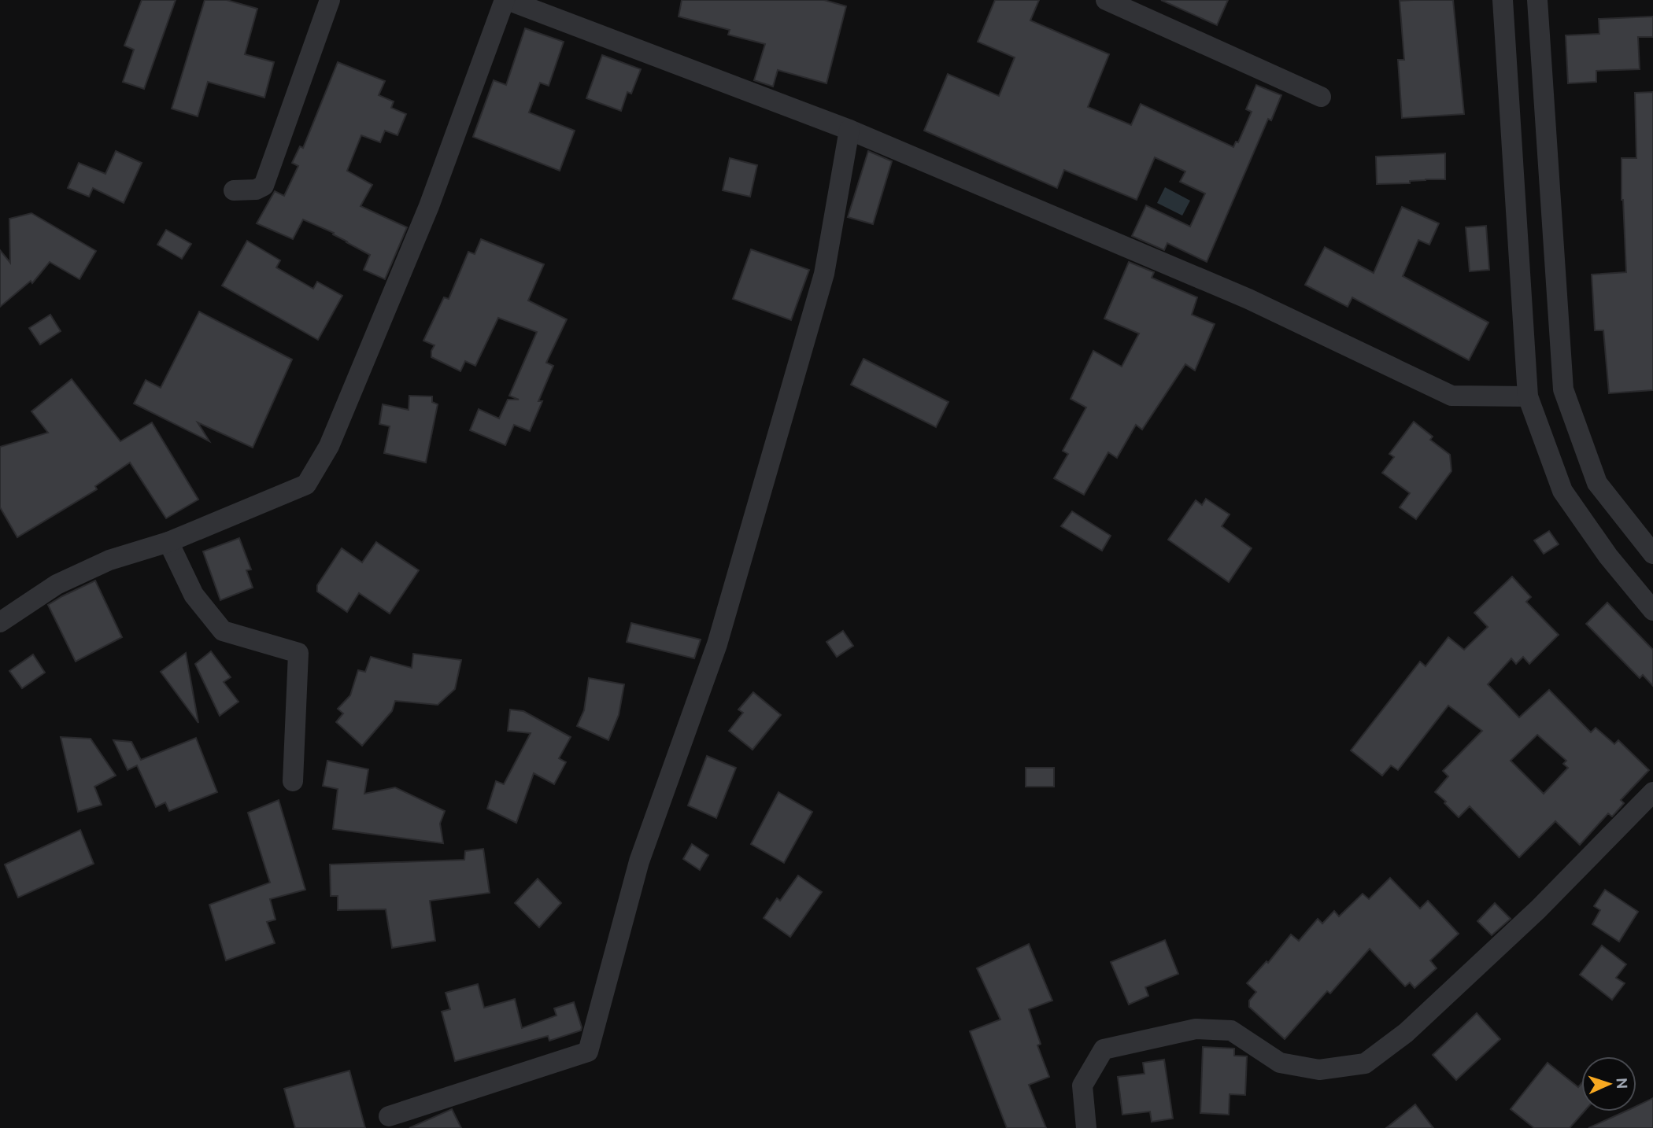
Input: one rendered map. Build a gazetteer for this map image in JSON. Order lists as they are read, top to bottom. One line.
{"north":"right"}
